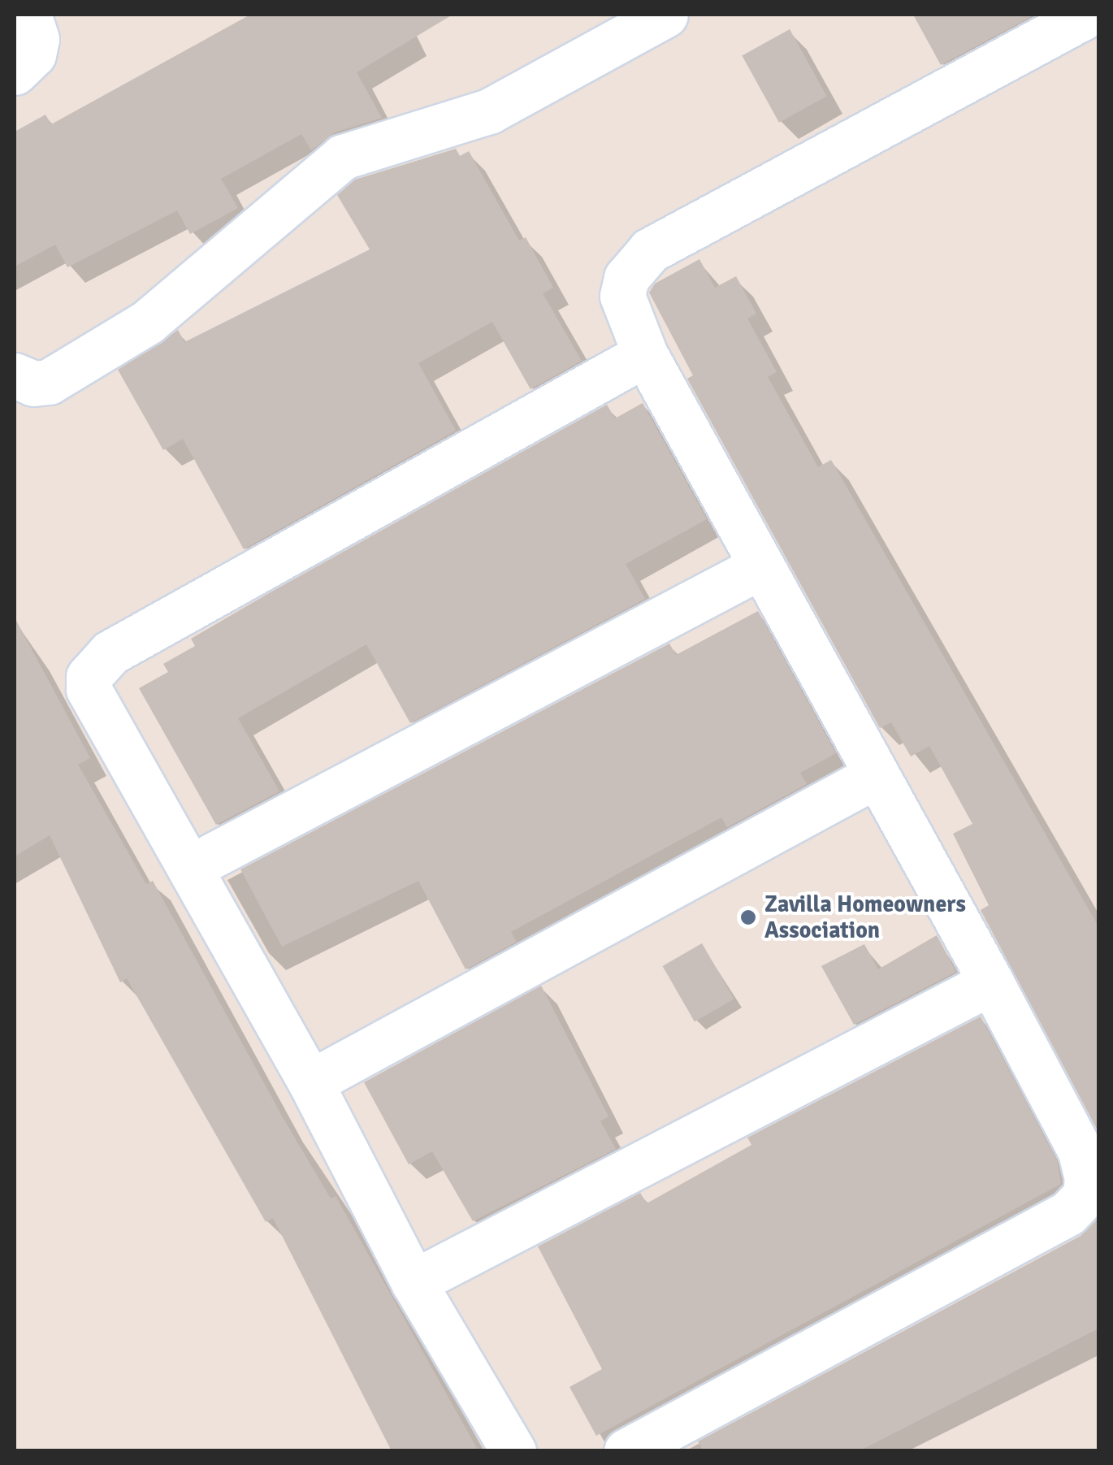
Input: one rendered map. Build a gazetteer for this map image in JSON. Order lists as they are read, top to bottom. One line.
{"places":["Zavilla Homeowners Association"]}
